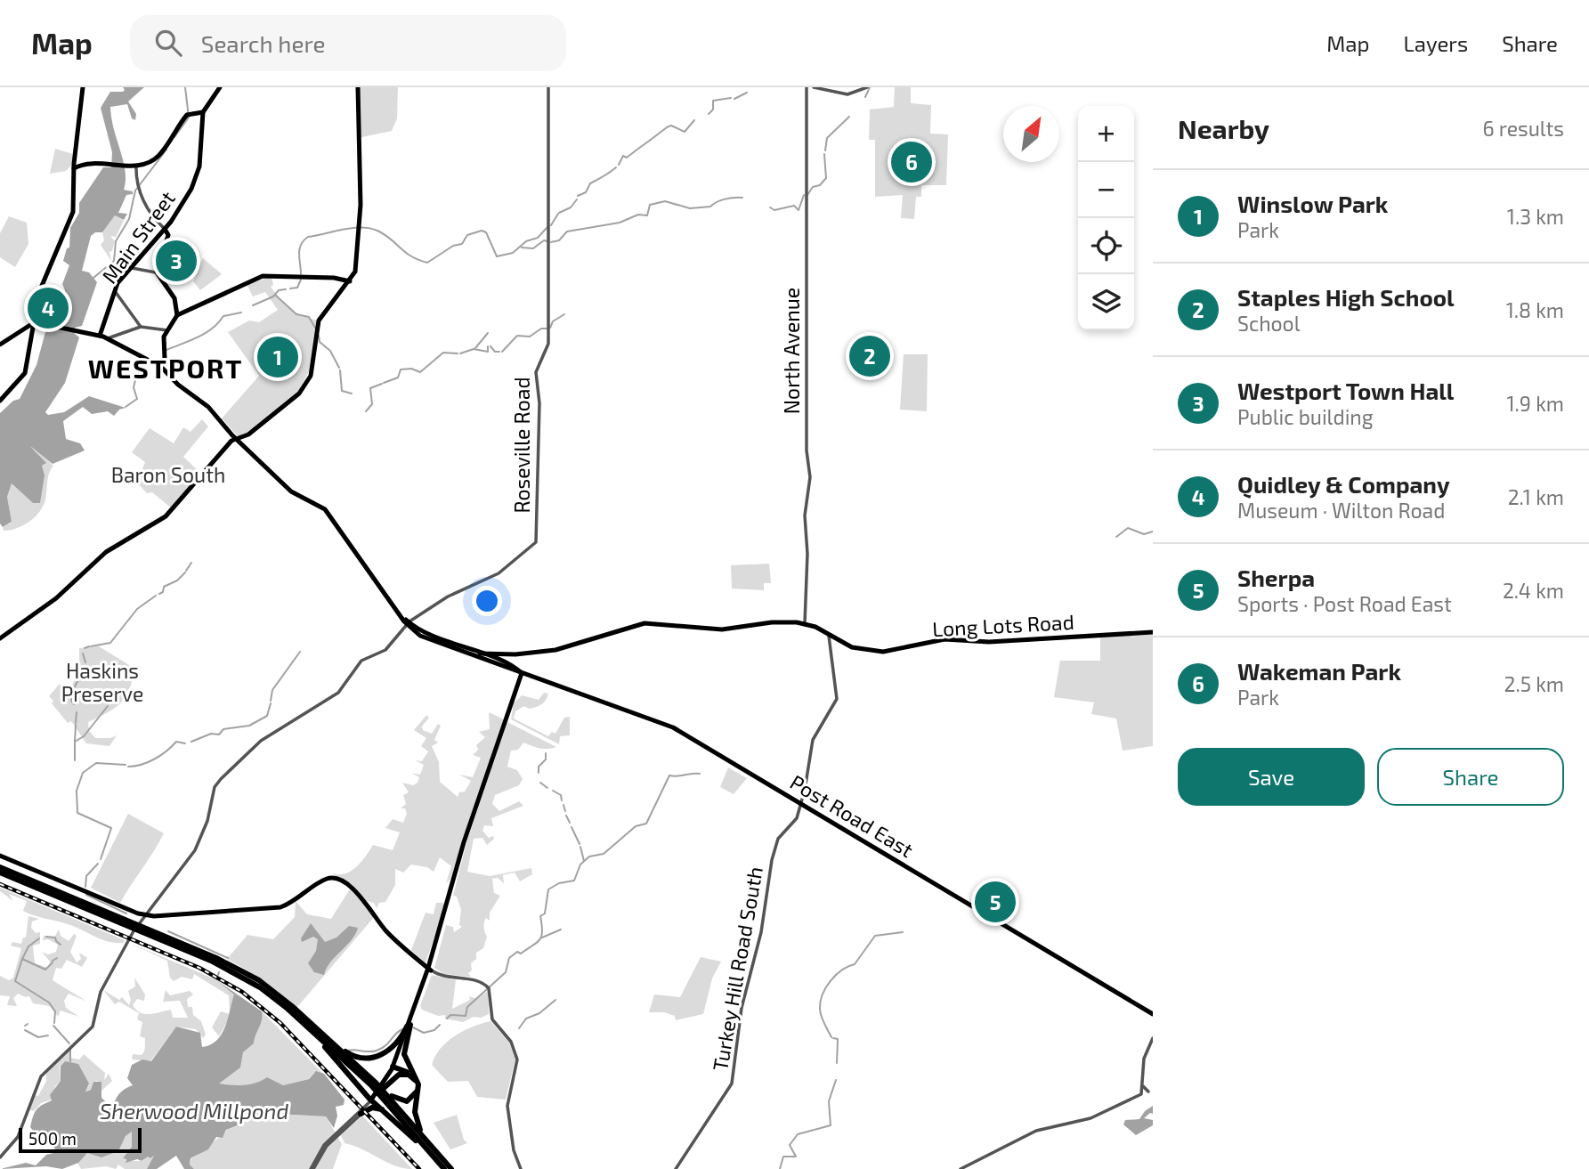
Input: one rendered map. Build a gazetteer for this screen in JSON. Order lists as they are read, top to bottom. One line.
{"streets":{"main road":["Main Street","Long Lots Road","Post Road East"],"street":["North Avenue","Roseville Road","Turkey Hill Road South"]},"crossings":[["Main Street","Post Road East"],["North Avenue","Long Lots Road"],["Roseville Road","Post Road East"],["Long Lots Road","Post Road East"],["Long Lots Road","Turkey Hill Road South"],["Post Road East","Turkey Hill Road South"]],"districts":["WESTPORT"],"water":["Sherwood Millpond"],"parks":["Baron South","Haskins Preserve"],"scale_bar":"500 m","north":"top right","page":{"header":"Map","search":"Search here","nav":["Map","Layers","Share"],"heading":["Nearby","6 results"],"map_buttons":["+","−"],"pins":["6","3","4","2","1","5"],"list":[{"mark":"1","name":"Winslow Park","note":"Park","value":"1.3 km"},{"mark":"2","name":"Staples High School","note":"School","value":"1.8 km"},{"mark":"3","name":"Westport Town Hall","note":"Public building","value":"1.9 km"},{"mark":"4","name":"Quidley & Company","note":"Museum · Wilton Road","value":"2.1 km"},{"mark":"5","name":"Sherpa","note":"Sports · Post Road East","value":"2.4 km"},{"mark":"6","name":"Wakeman Park","note":"Park","value":"2.5 km"}],"buttons":["Save","Share"],"scale":"500 m"}}
